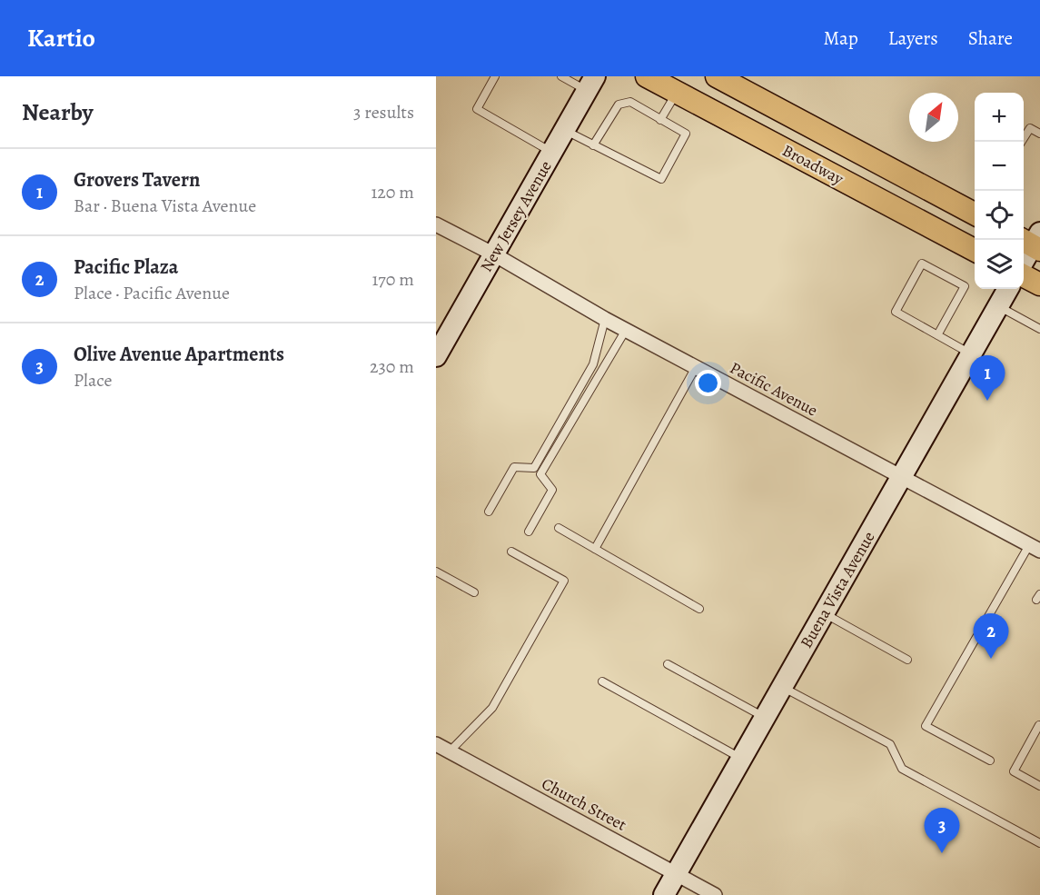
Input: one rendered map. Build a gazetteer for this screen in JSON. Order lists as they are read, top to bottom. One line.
{"streets":{"main road":["Broadway"],"street":["New Jersey Avenue","Pacific Avenue","Buena Vista Avenue","Church Street"]},"crossings":[["New Jersey Avenue","Pacific Avenue"],["Pacific Avenue","Buena Vista Avenue"],["Buena Vista Avenue","Church Street"]],"north":"top right","page":{"header":"Kartio","nav":["Map","Layers","Share"],"heading":["Nearby","3 results"],"map_buttons":["+","−"],"list":[{"mark":"1","name":"Grovers Tavern","note":"Bar · Buena Vista Avenue","value":"120 m"},{"mark":"2","name":"Pacific Plaza","note":"Place · Pacific Avenue","value":"170 m"},{"mark":"3","name":"Olive Avenue Apartments","note":"Place","value":"230 m"}],"pins":["1","2","3"]}}
